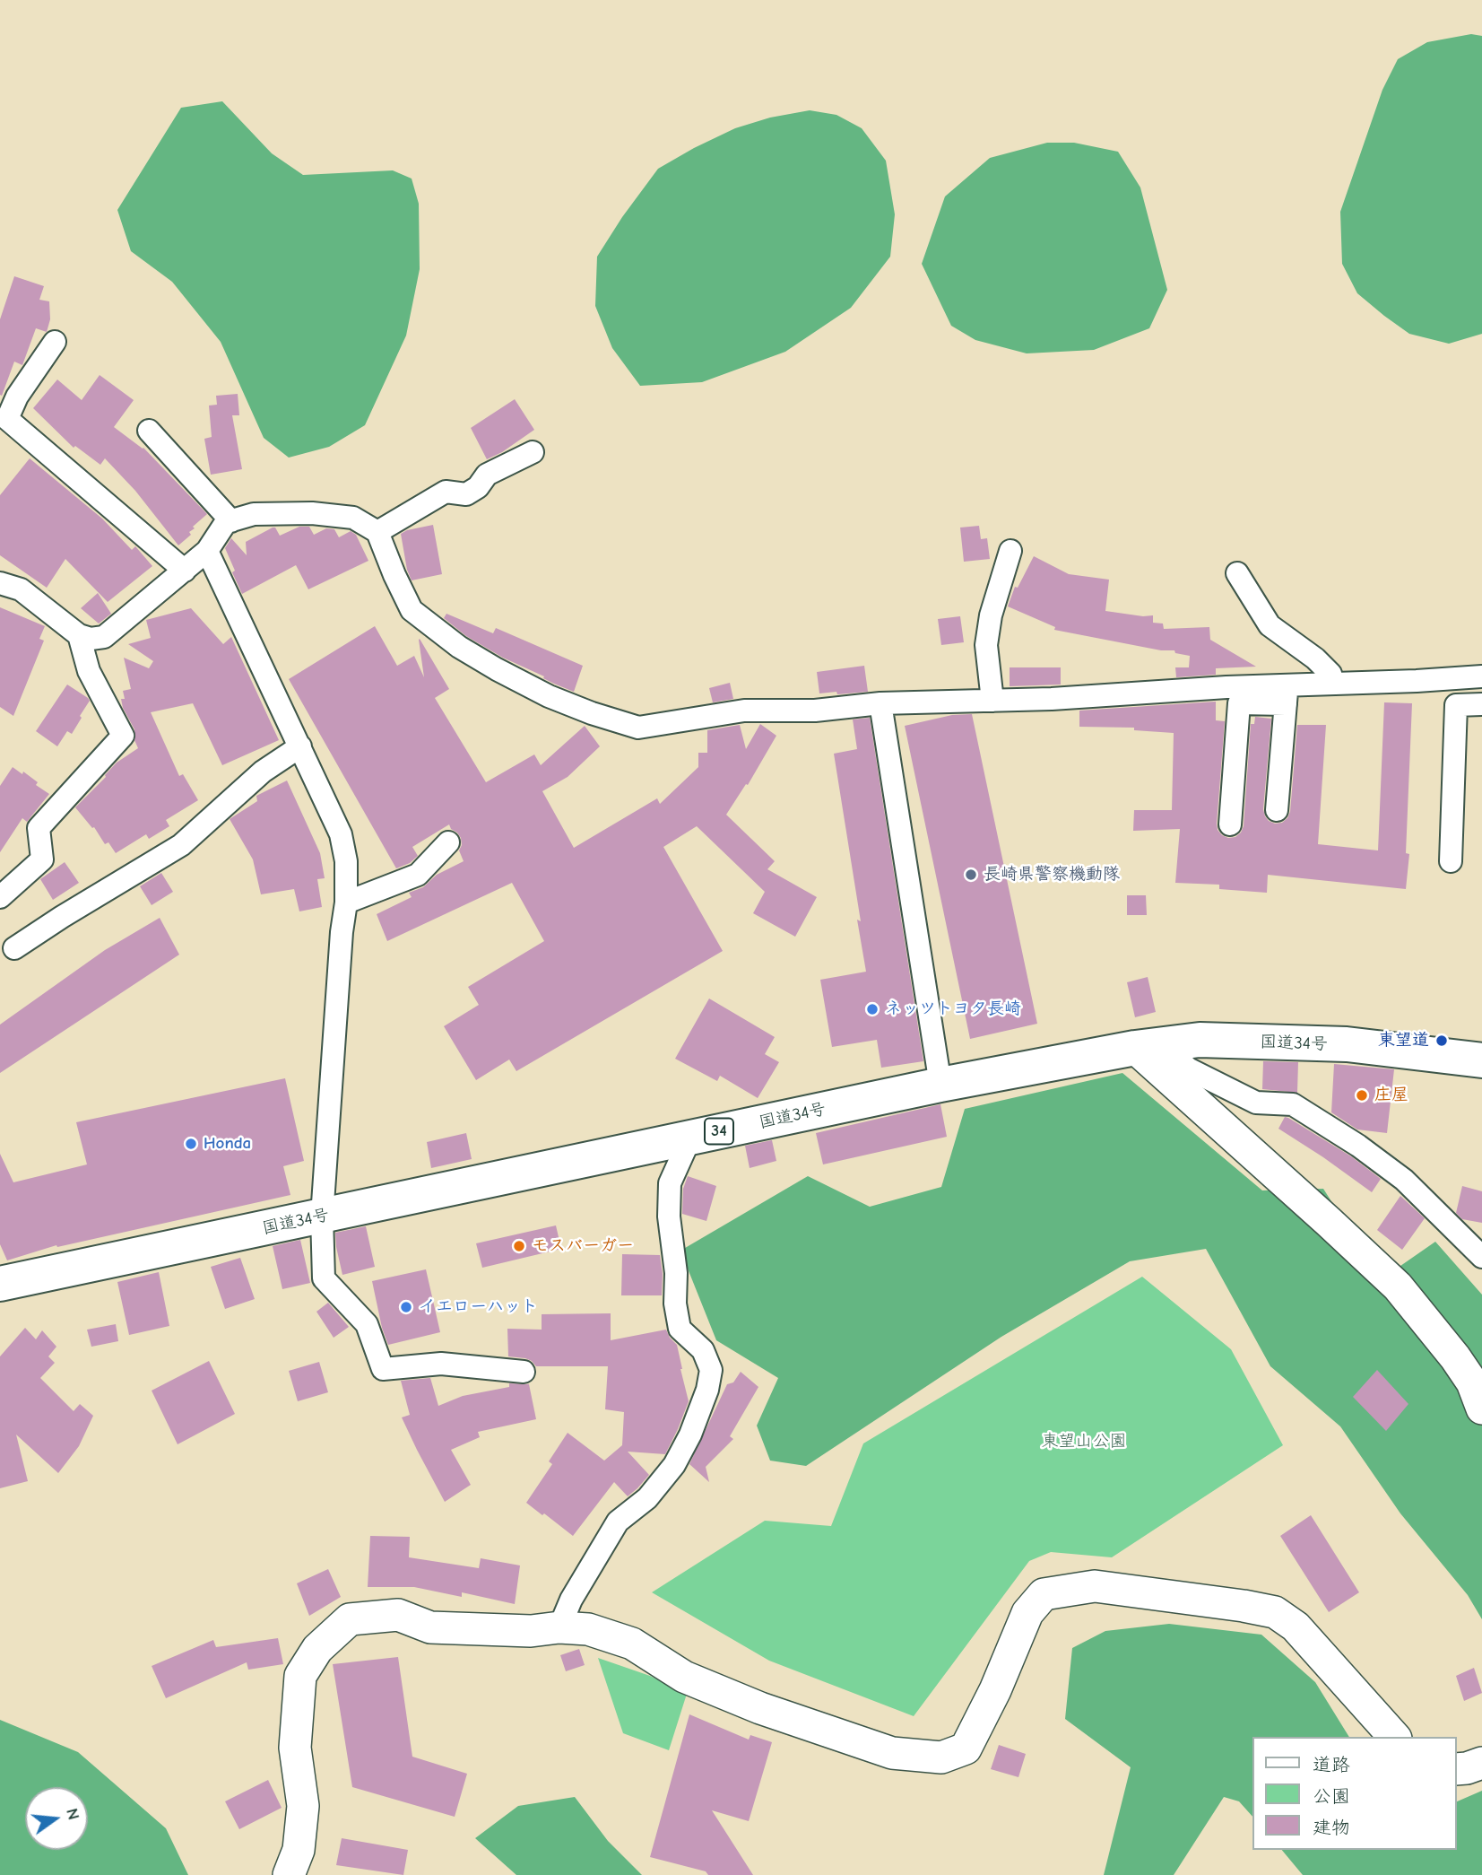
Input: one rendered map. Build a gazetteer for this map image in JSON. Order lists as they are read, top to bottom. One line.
{"streets":{"highway":["国道34号","34"]},"parks":["東望山公園"],"places":["長崎県警察機動隊","ネッツトヨタ長崎","東望道","庄屋","Honda","モスバーガー","イエローハット"],"legend":["道路","公園","建物"],"north":"right"}
